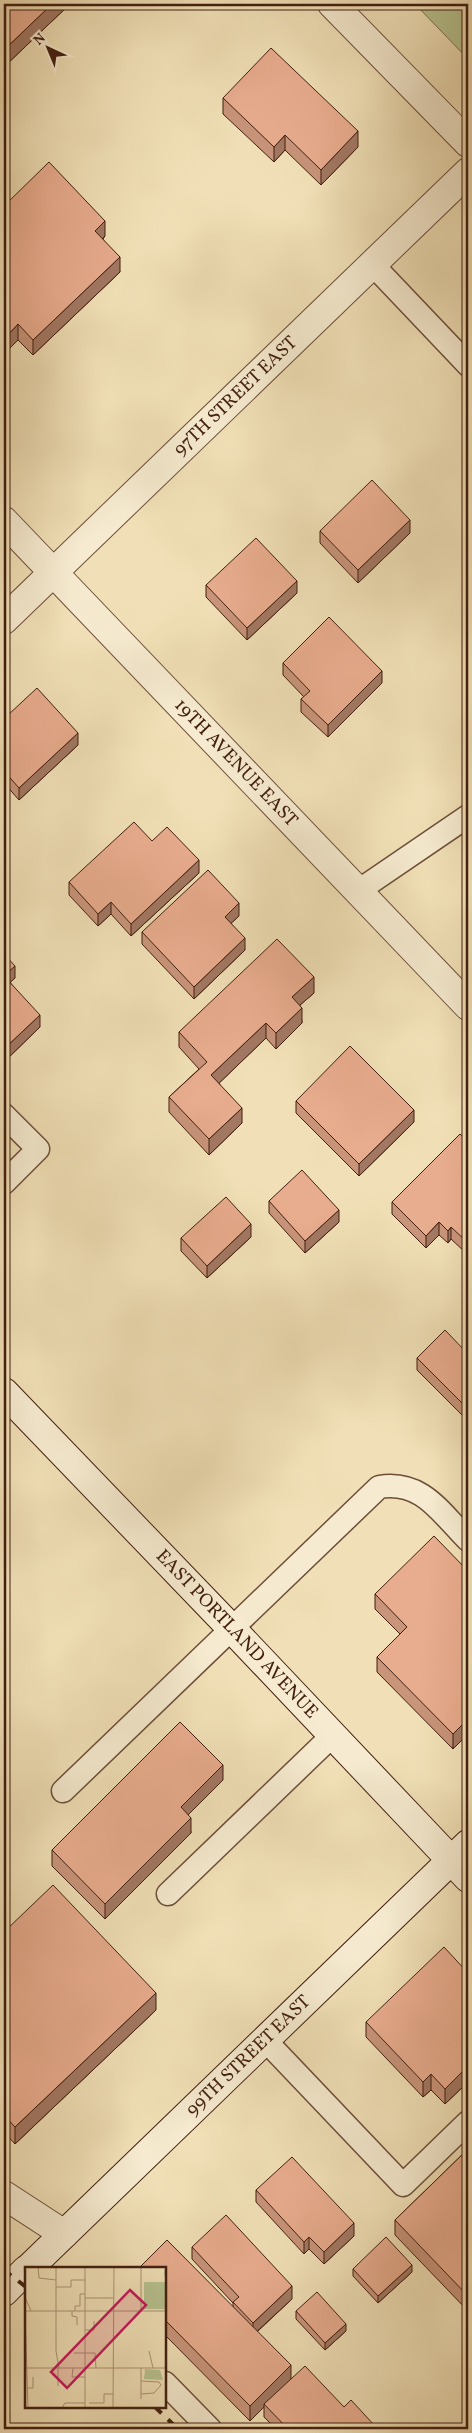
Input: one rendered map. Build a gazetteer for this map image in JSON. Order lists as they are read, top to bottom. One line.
{"streets":{"street":["97TH STREET EAST","19TH AVENUE EAST","EAST PORTLAND AVENUE","99TH STREET EAST"]},"crossings":[["97TH STREET EAST","19TH AVENUE EAST"],["EAST PORTLAND AVENUE","99TH STREET EAST"]],"north":"top left"}
